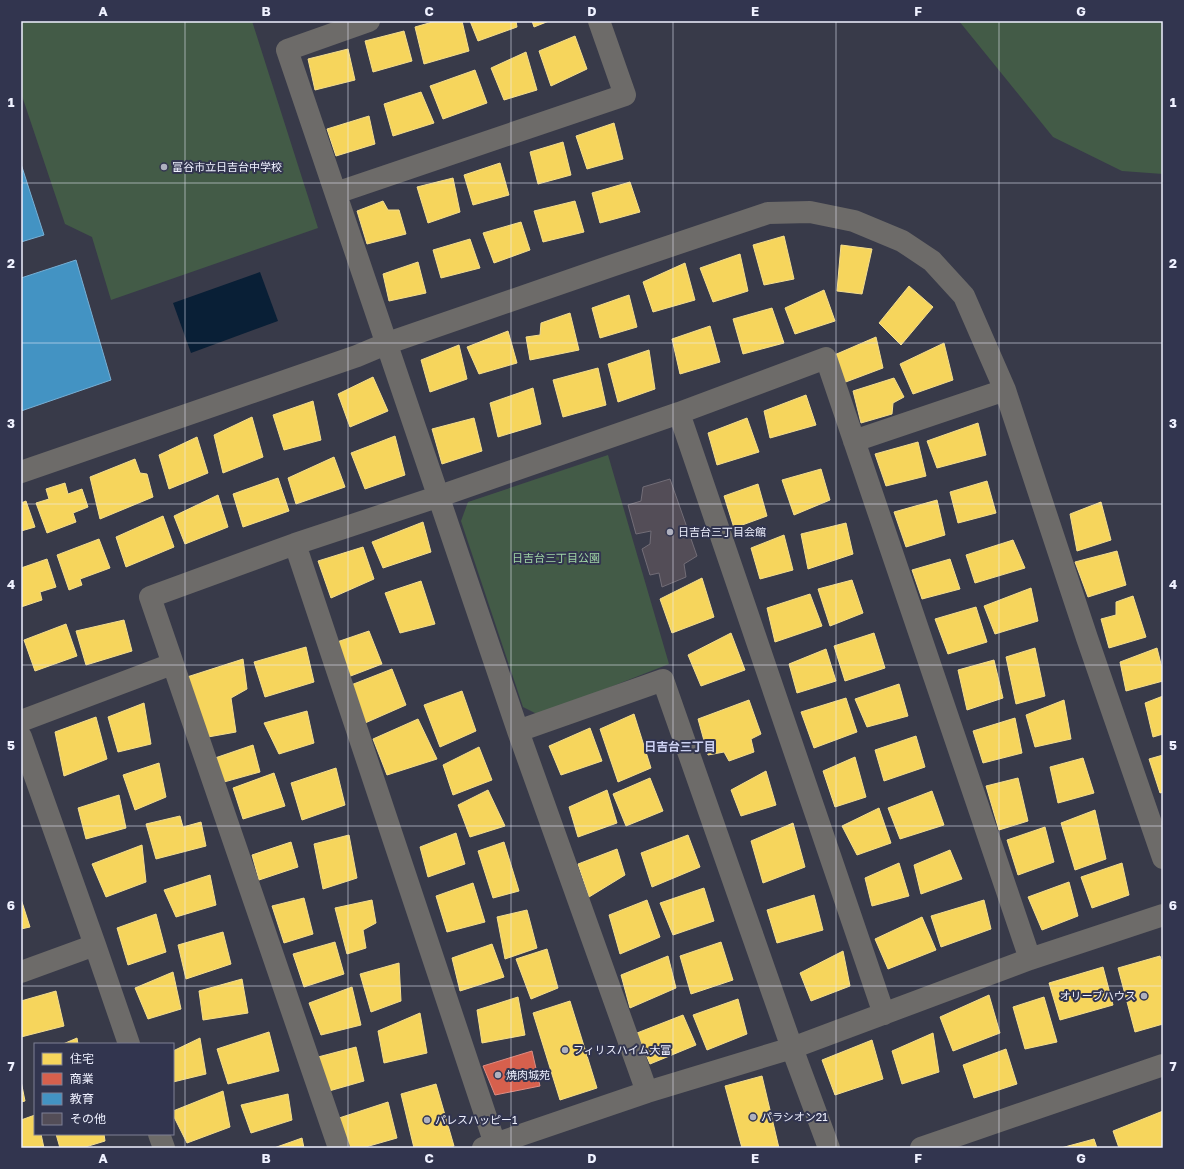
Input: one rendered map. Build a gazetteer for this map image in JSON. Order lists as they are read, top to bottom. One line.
{"districts":["日吉台三丁目"],"parks":["日吉台三丁目公園"],"places":["富谷市立日吉台中学校","日吉台三丁目会館","オリーブハウス","フィリスハイム大富","焼肉城苑","パラシオン21","パレスハッピー1"],"legend":["住宅","商業","教育","その他"],"grid":{"columns":["A","B","C","D","E","F","G"],"rows":["1","2","3","4","5","6","7"]}}
